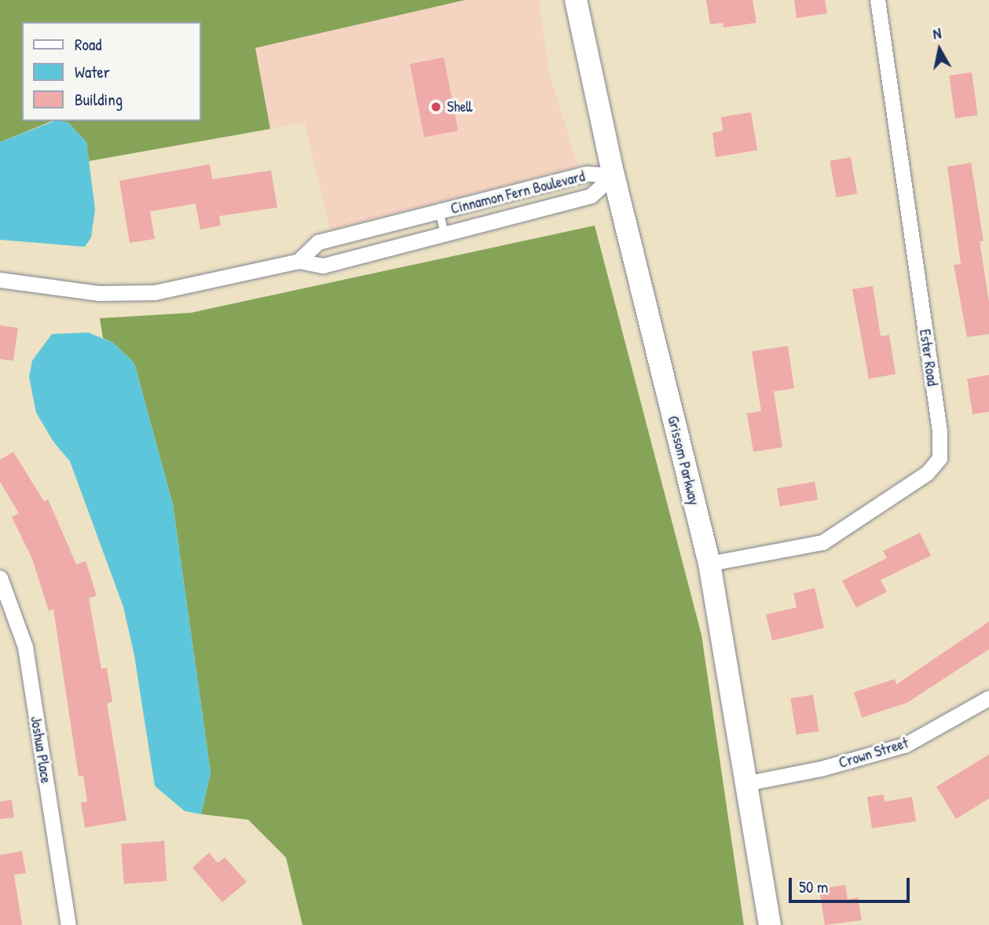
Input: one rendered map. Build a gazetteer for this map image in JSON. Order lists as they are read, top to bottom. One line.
{"streets":{"main road":["Grissom Parkway"],"street":["Cinnamon Fern Boulevard","Ester Road","Joshua Place","Crown Street"]},"crossings":[["Cinnamon Fern Boulevard","Grissom Parkway"],["Ester Road","Grissom Parkway"],["Grissom Parkway","Crown Street"]],"places":["Shell"],"legend":["Road","Water","Building"],"scale_bar":"50 m","north":"top"}
